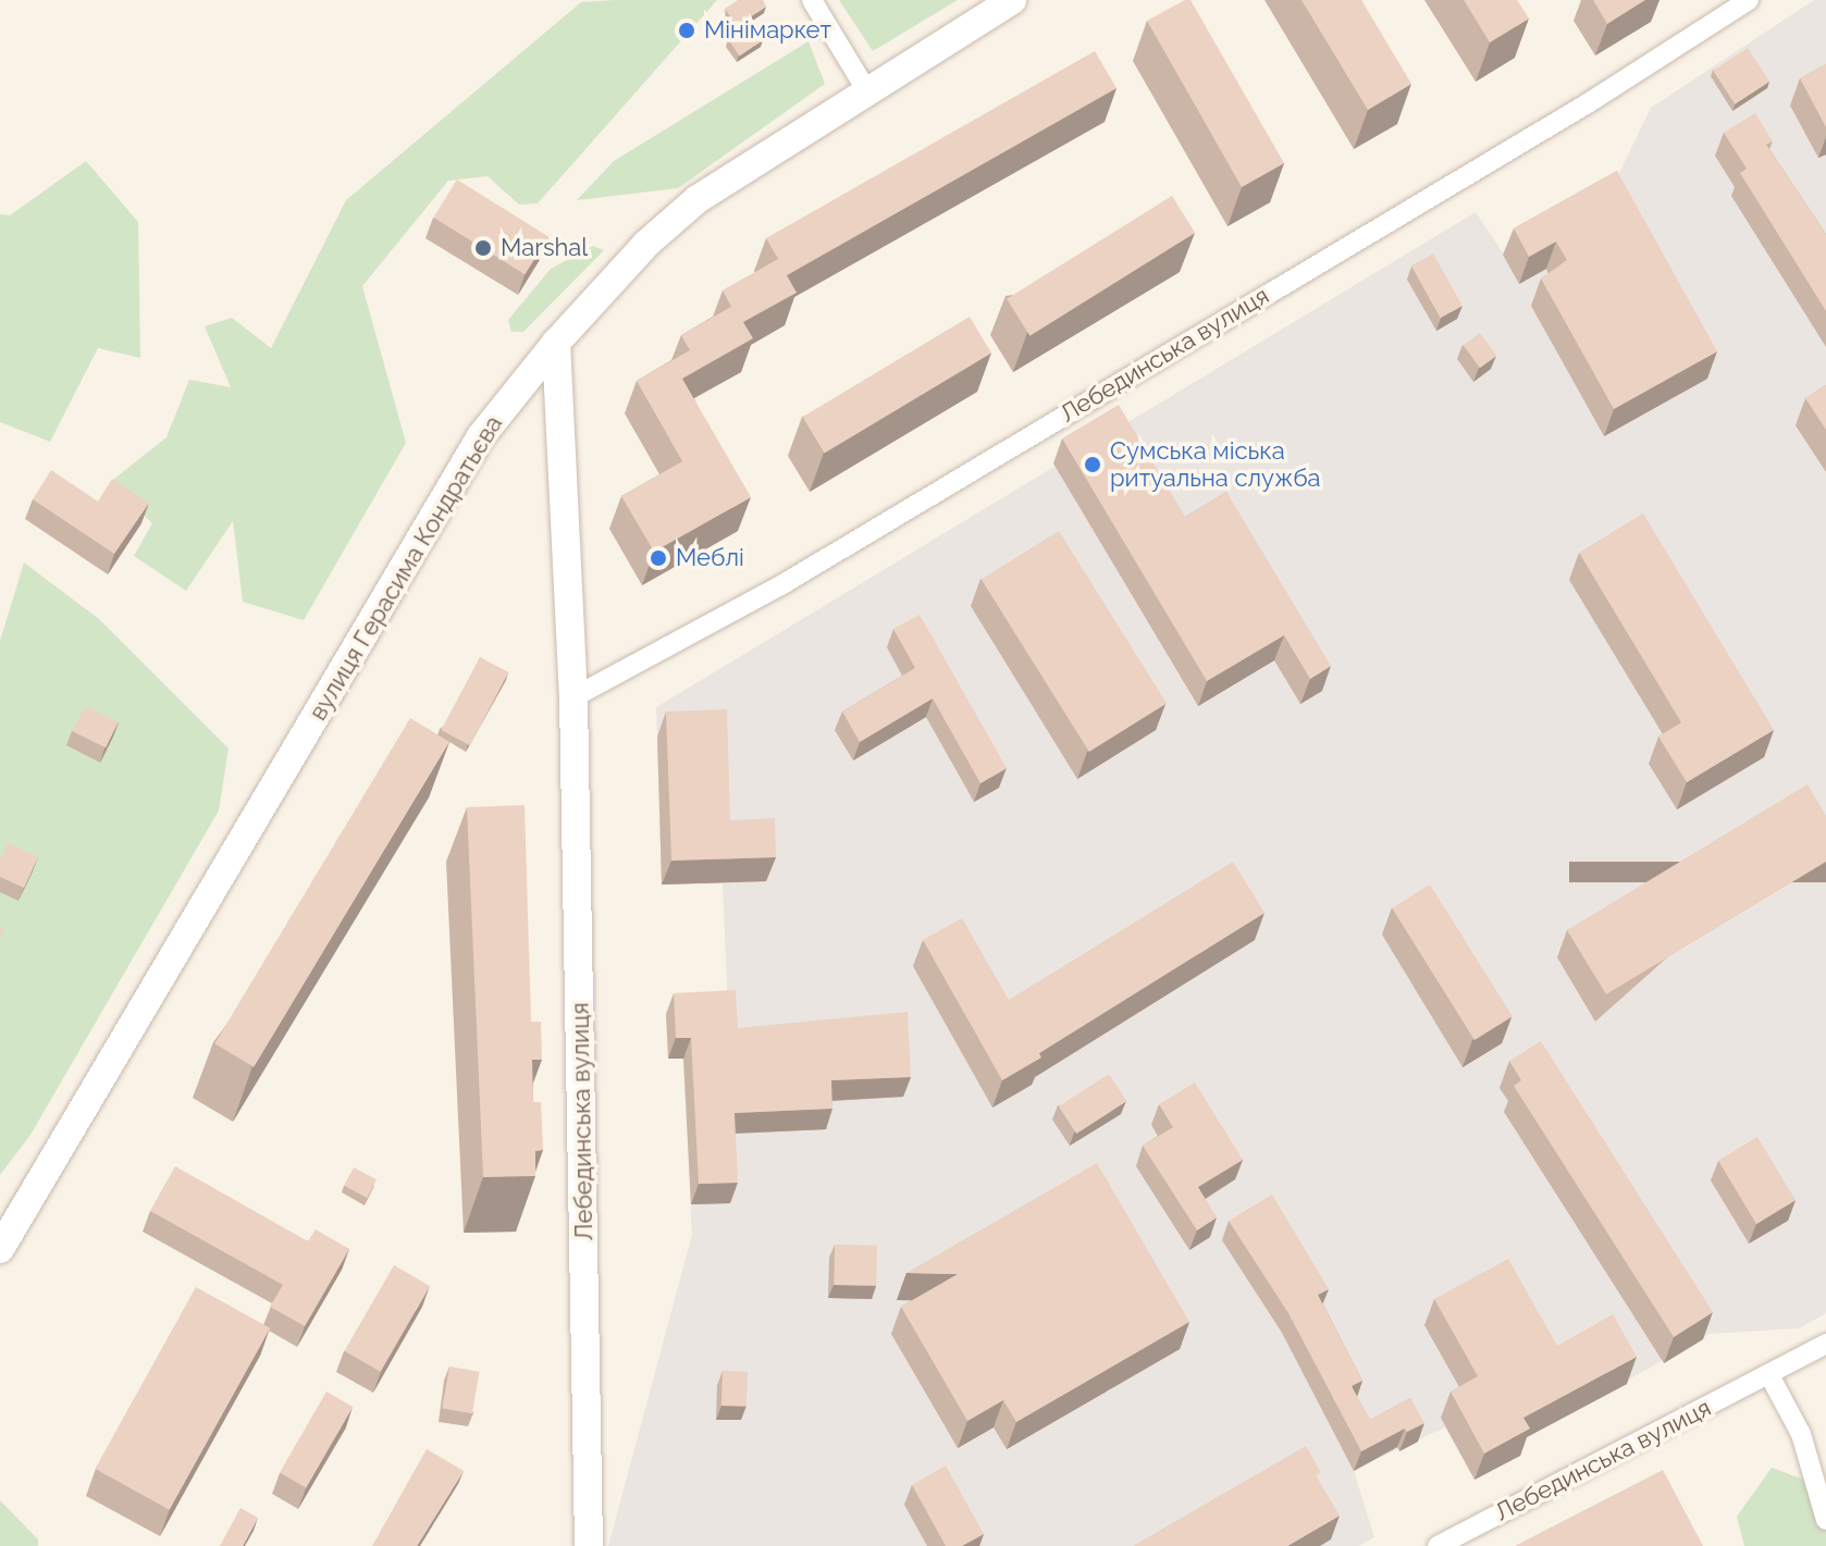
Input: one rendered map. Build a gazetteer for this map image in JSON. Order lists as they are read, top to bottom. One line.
{"streets":{"main road":["Лебединська вулиця","вулиця Герасима Кондратьєва"]},"crossings":[["Лебединська вулиця","вулиця Герасима Кондратьєва"]],"places":["Мінімаркет","Marshal","Сумська міська ритуальна служба","Меблі"]}
